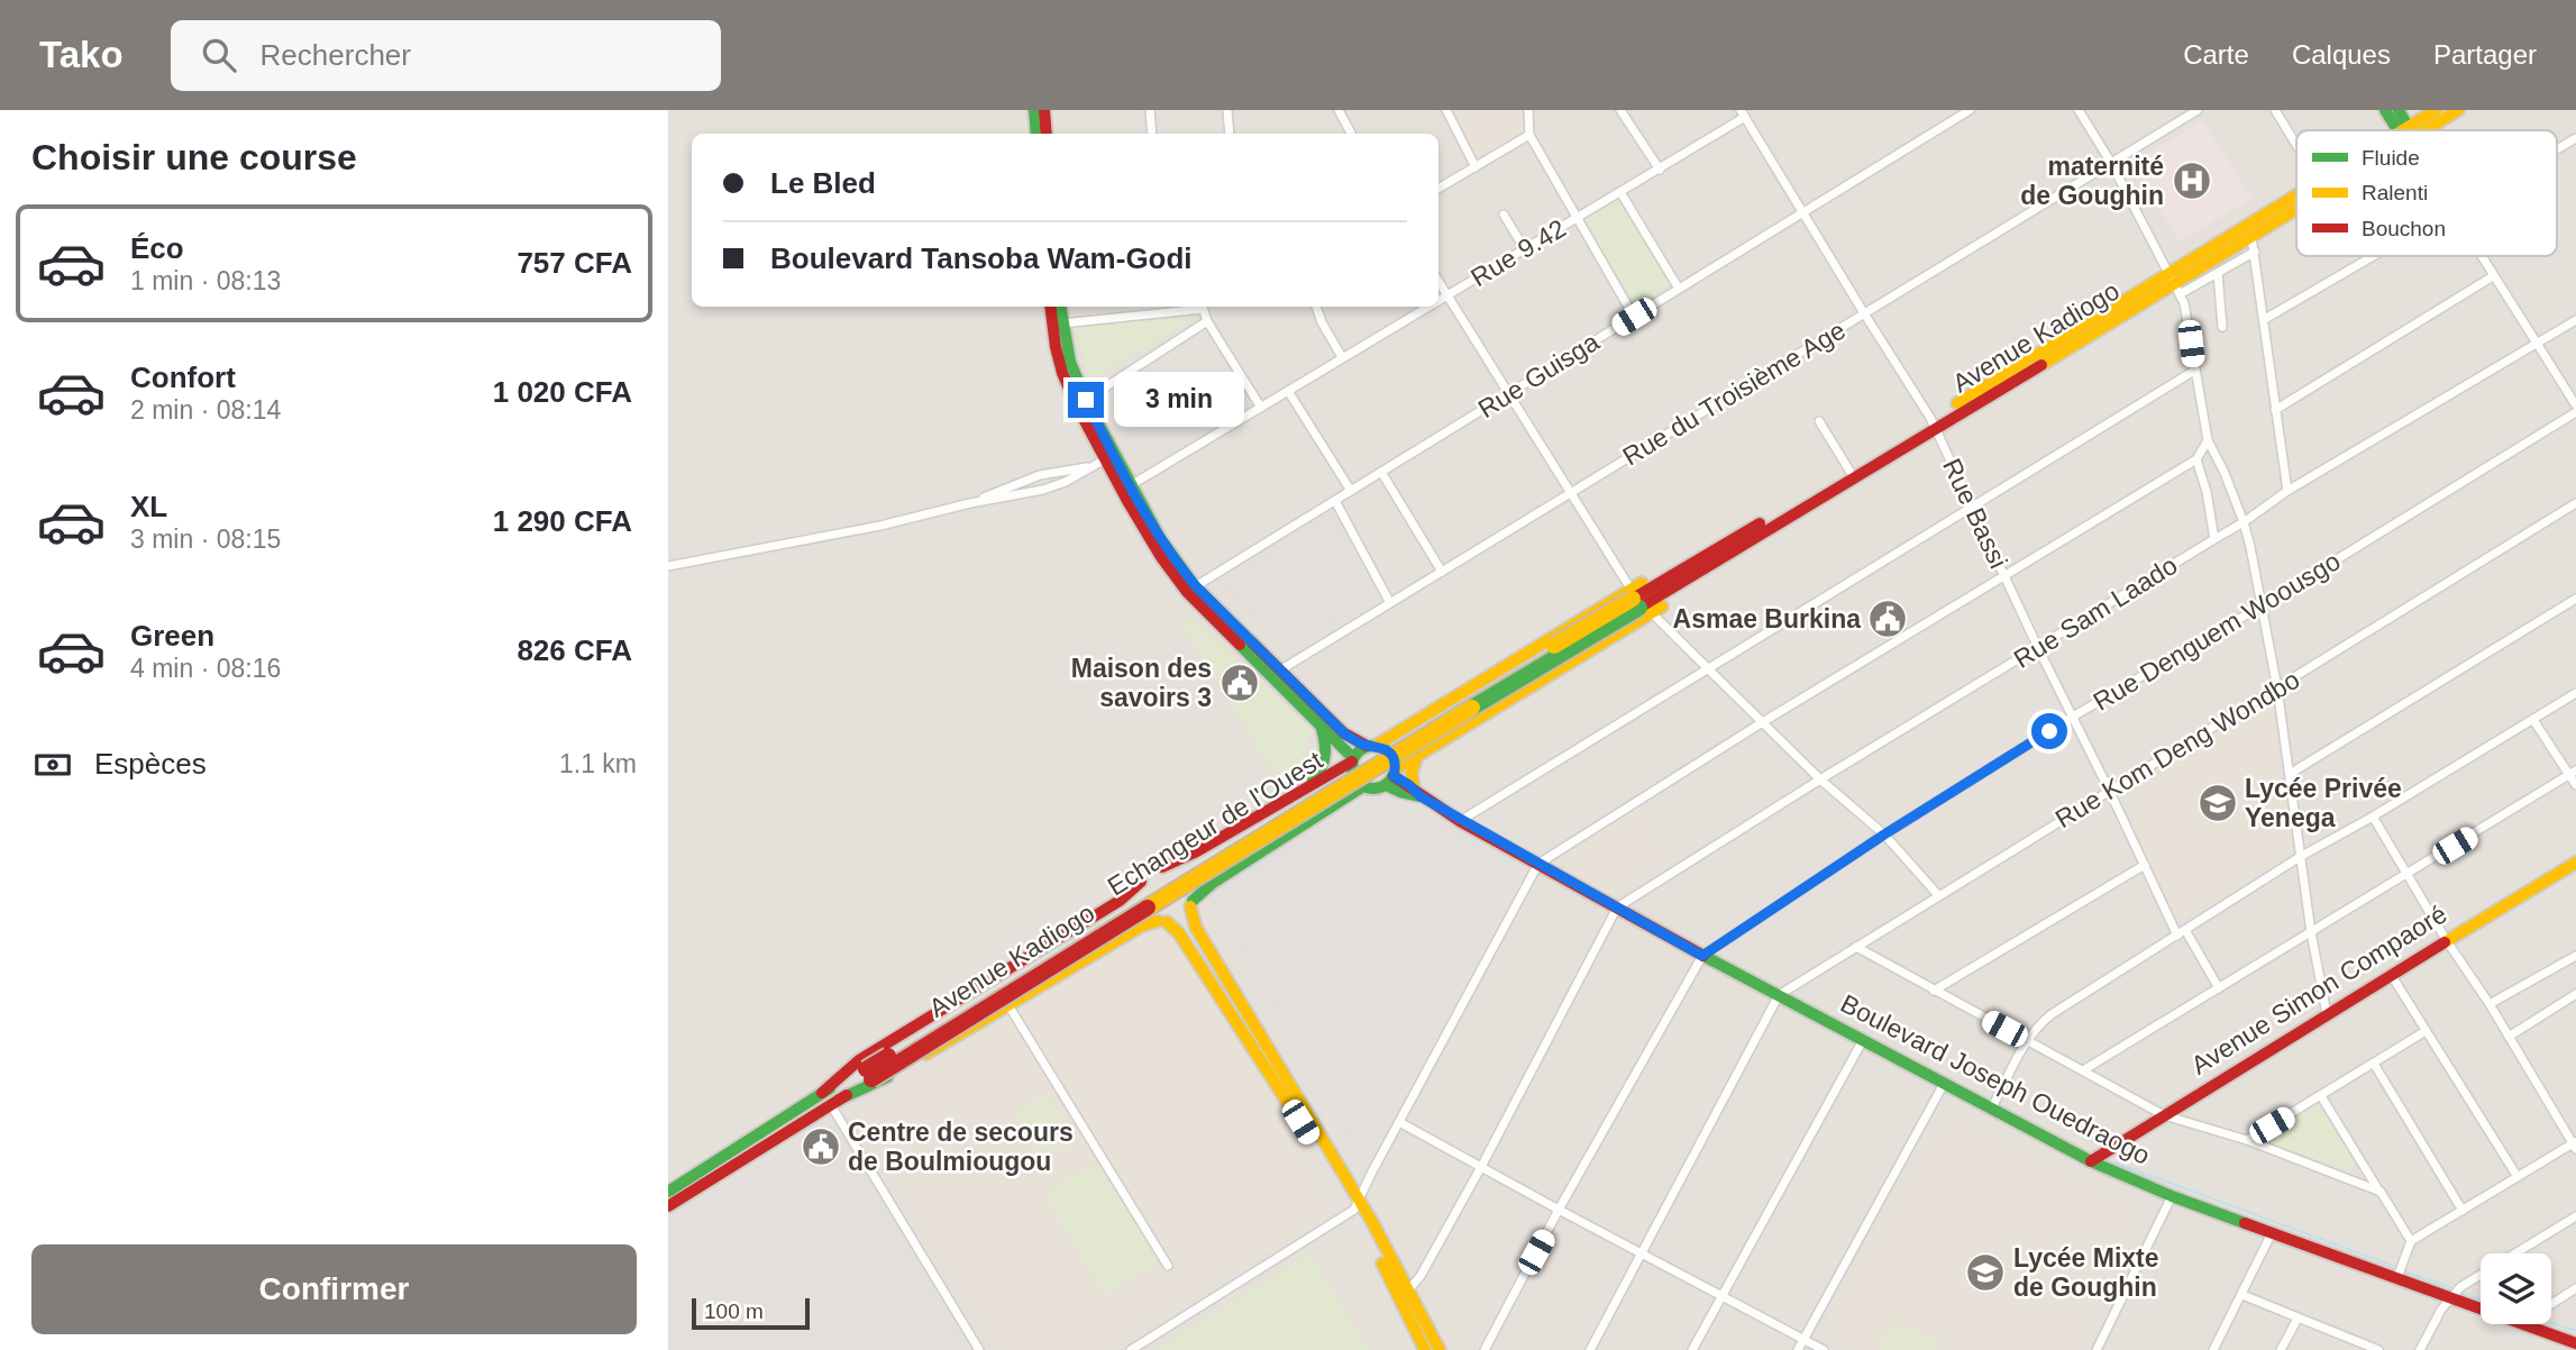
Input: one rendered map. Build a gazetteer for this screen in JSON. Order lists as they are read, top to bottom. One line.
{"streets":{"main road":["Avenue Kadiogo","Echangeur de l'Ouest","Avenue Simon Compaoré","Boulevard Joseph Ouedraogo"],"street":["Rue 9.42","Rue Guisga","Rue du Troisième Age","Rue Bassi","Rue Sam Laado","Rue Denguem Woousgo","Rue Kom Deng Wondbo"]},"crossings":[["Rue 9.42","Rue Bassi"],["Avenue Kadiogo","Rue Bassi"],["Avenue Kadiogo","Echangeur de l'Ouest"],["Avenue Kadiogo","Boulevard Joseph Ouedraogo"],["Rue Guisga","Rue Bassi"],["Rue du Troisième Age","Rue Bassi"],["Rue Bassi","Rue Sam Laado"],["Rue Bassi","Rue Denguem Woousgo"],["Rue Bassi","Rue Kom Deng Wondbo"],["Rue Sam Laado","Boulevard Joseph Ouedraogo"],["Rue Denguem Woousgo","Boulevard Joseph Ouedraogo"],["Rue Kom Deng Wondbo","Boulevard Joseph Ouedraogo"],["Avenue Simon Compaoré","Boulevard Joseph Ouedraogo"]],"places":{"hospital":["maternité de Goughin"],"public building":["Asmae Burkina","Maison des savoirs 3","Centre de secours de Boulmiougou"],"school or university":["Lycée Privée Yenega","Lycée Mixte de Goughin"]},"legend":["Fluide","Ralenti","Bouchon"],"scale_bar":"100 m","page":{"header":"Tako","search":"Rechercher","nav":["Carte","Calques","Partager"],"heading":"Choisir une course","banner":["Le Bled","Boulevard Tansoba Wam-Godi"],"list":[{"name":"Éco","note":"1 min · 08:13","value":"757 CFA"},{"name":"Confort","note":"2 min · 08:14","value":"1 020 CFA"},{"name":"XL","note":"3 min · 08:15","value":"1 290 CFA"},{"name":"Green","note":"4 min · 08:16","value":"826 CFA"}],"bubble":"3 min","pay":["Espèces","1.1 km"],"buttons":"Confirmer","scale":"100 m"}}
